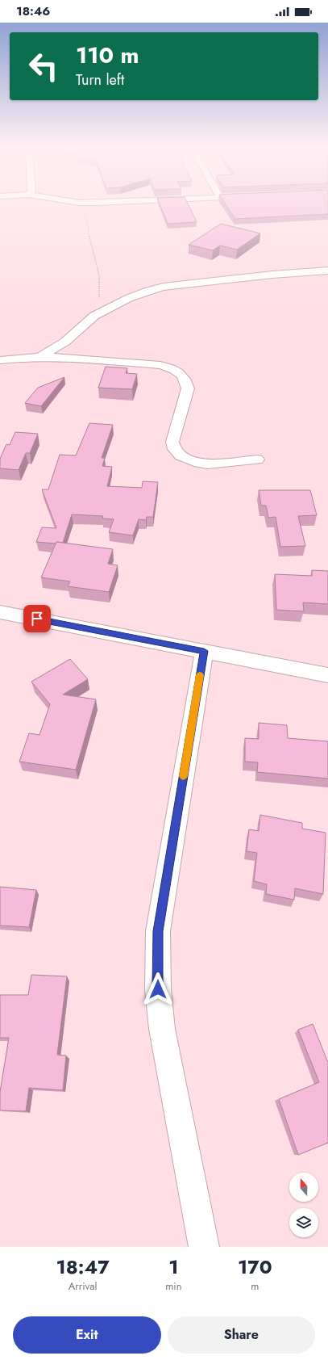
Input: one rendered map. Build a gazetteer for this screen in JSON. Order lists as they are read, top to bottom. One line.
{"north":"top","page":{"status":"18:46","turn":["110 m","Turn left"],"eta":["18:47","Arrival","1","min","170","m"],"buttons":["Exit","Share"]}}
